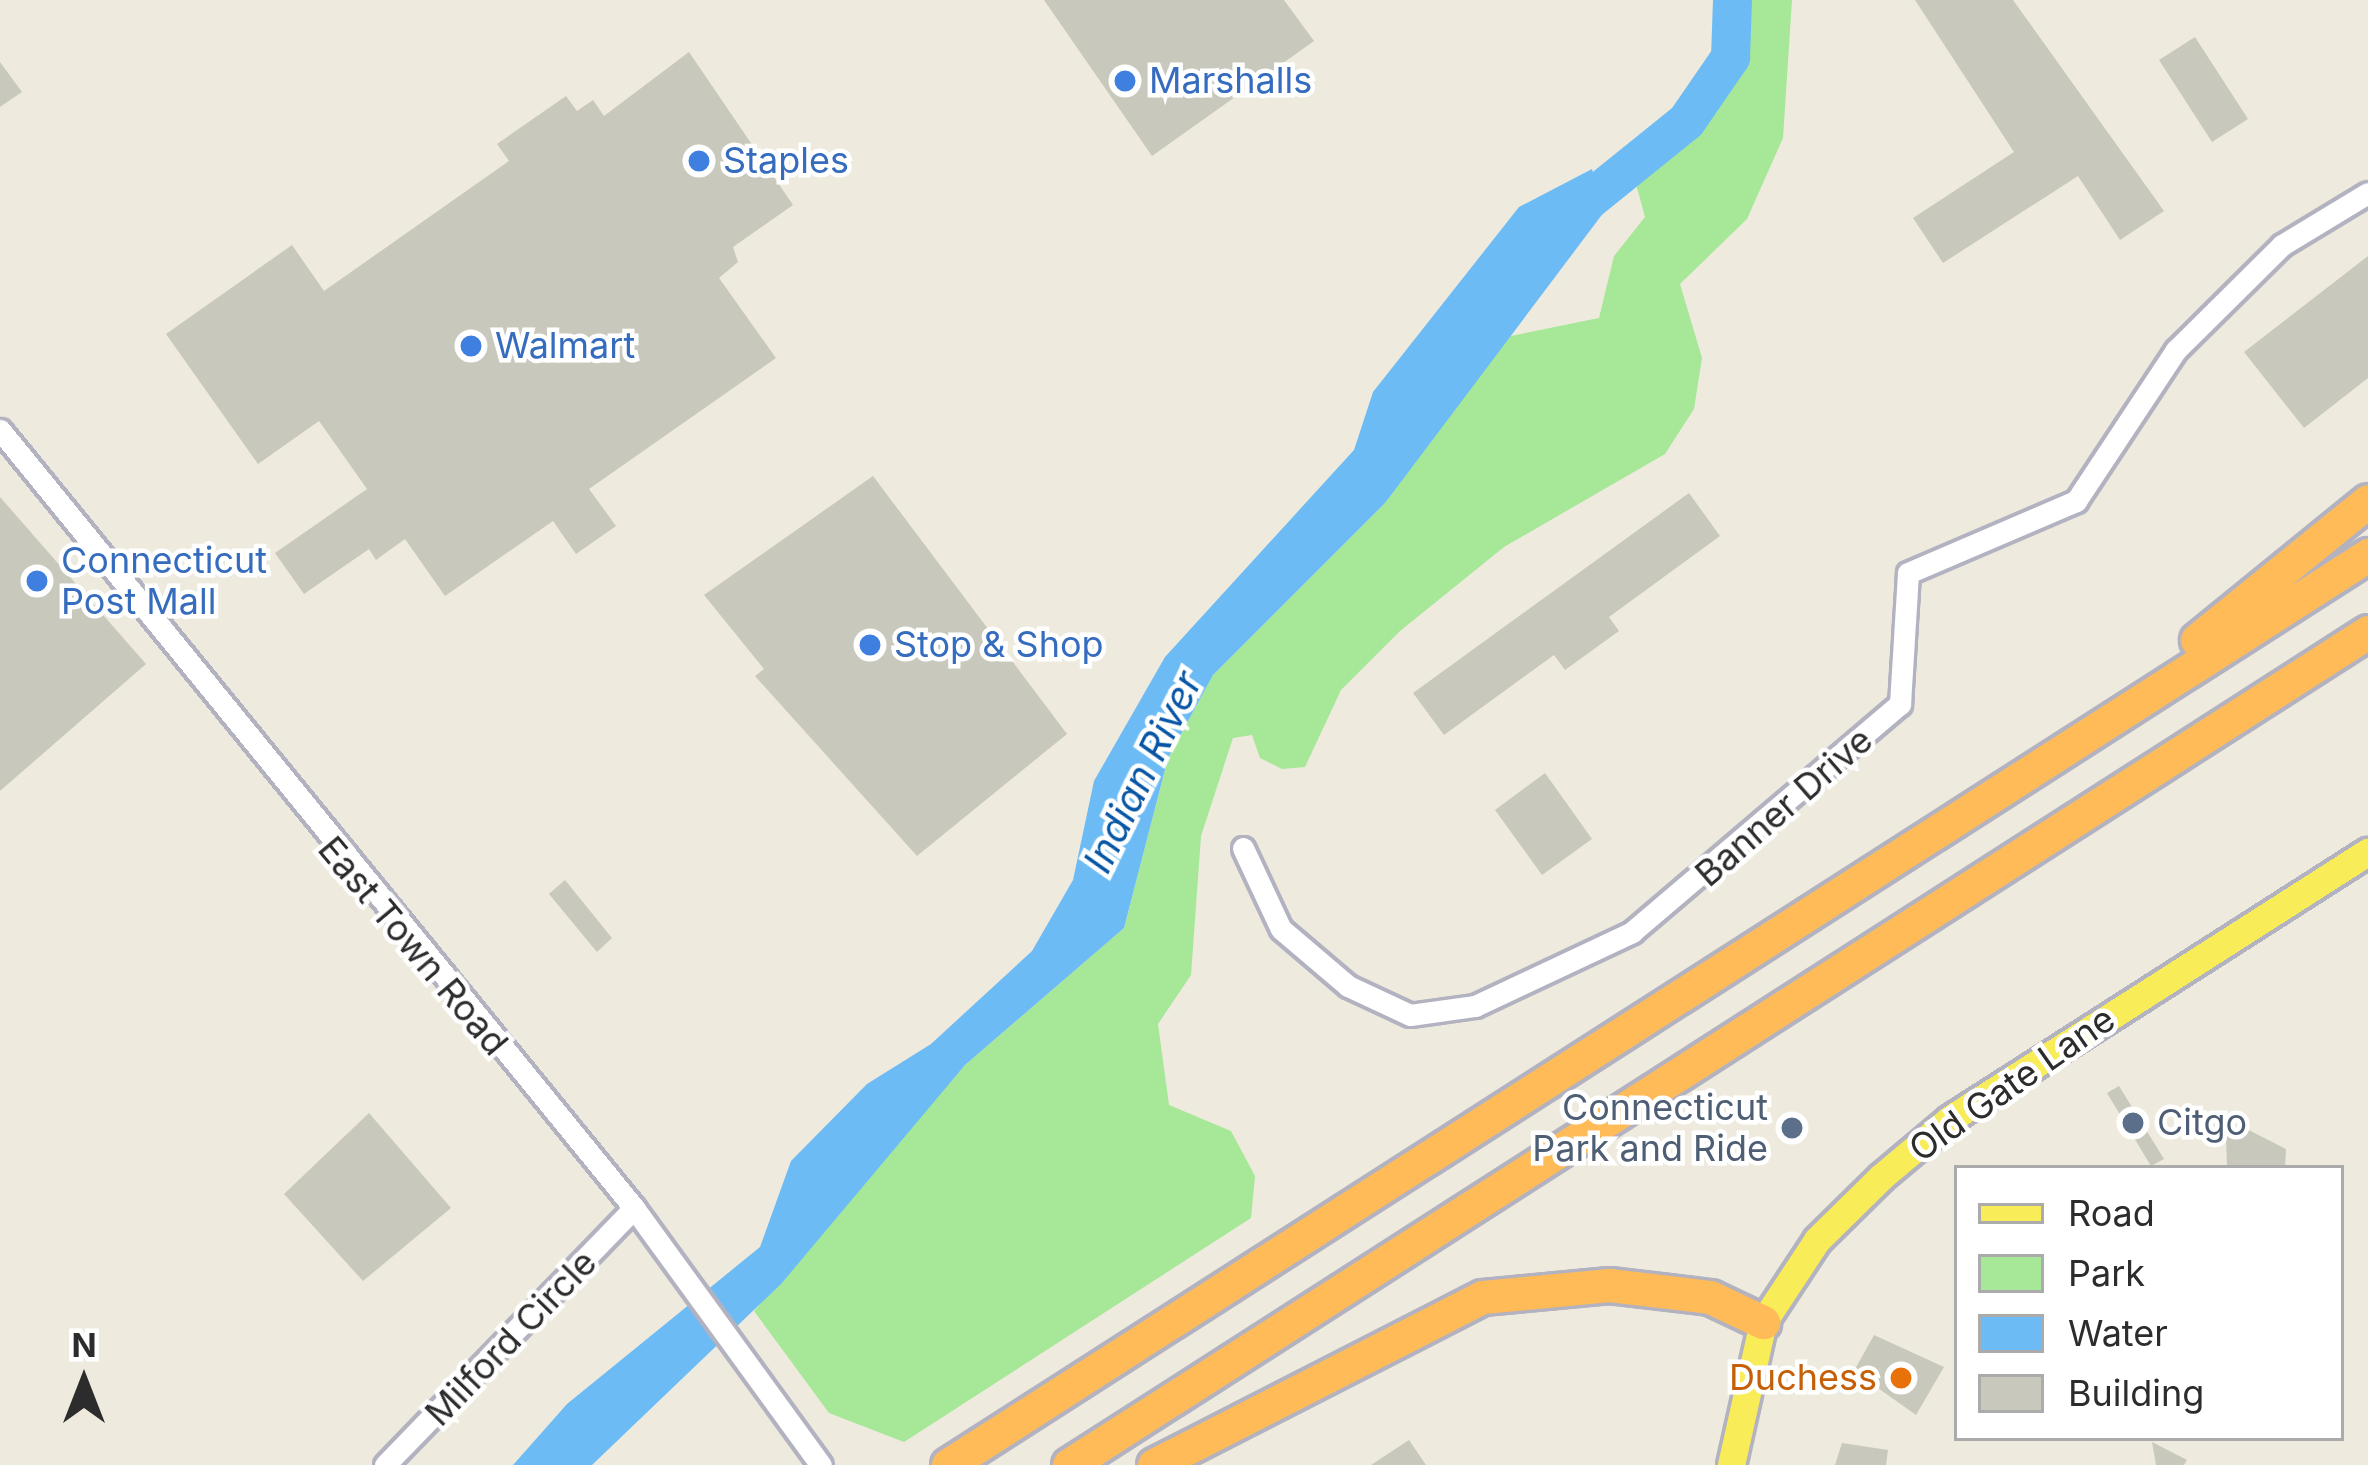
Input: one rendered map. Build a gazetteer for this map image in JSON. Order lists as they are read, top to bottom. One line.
{"streets":{"main road":["Old Gate Lane"],"street":["Banner Drive","East Town Road","Milford Circle"]},"crossings":[["East Town Road","Milford Circle"]],"water":["Indian River"],"places":["Marshalls","Staples","Walmart","Connecticut Post Mall","Stop & Shop","Citgo","Connecticut Park and Ride","Duchess"],"legend":["Road","Park","Water","Building"],"north":"top"}
